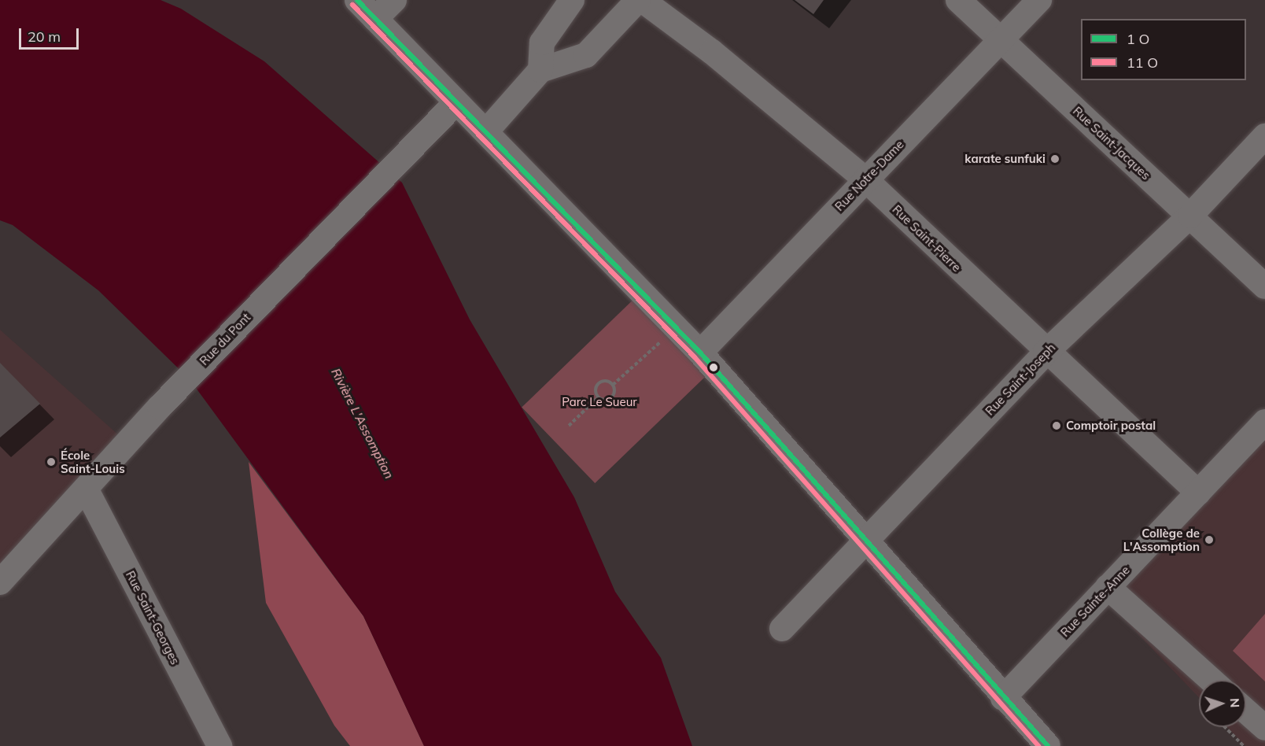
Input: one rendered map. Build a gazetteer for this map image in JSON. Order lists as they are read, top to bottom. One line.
{"streets":{"street":["Rue Saint-Jacques","Rue Notre-Dame","Rue Saint-Pierre","Rue du Pont","Rue Saint-Joseph","Rue Sainte-Anne","Rue Saint-Georges"]},"crossings":[["Rue Saint-Jacques","Rue Notre-Dame"],["Rue Saint-Jacques","Rue Saint-Joseph"],["Rue Notre-Dame","Rue Saint-Pierre"],["Rue Saint-Pierre","Rue Saint-Joseph"],["Rue Saint-Pierre","Rue Sainte-Anne"],["Rue du Pont","Rue Saint-Georges"]],"water":["Rivière L'Assomption"],"parks":["Parc Le Sueur"],"places":["karate sunfuki","Comptoir postal","École Saint-Louis","Collège de L'Assomption"],"legend":["1 O","11 O"],"scale_bar":"20 m","north":"right"}
